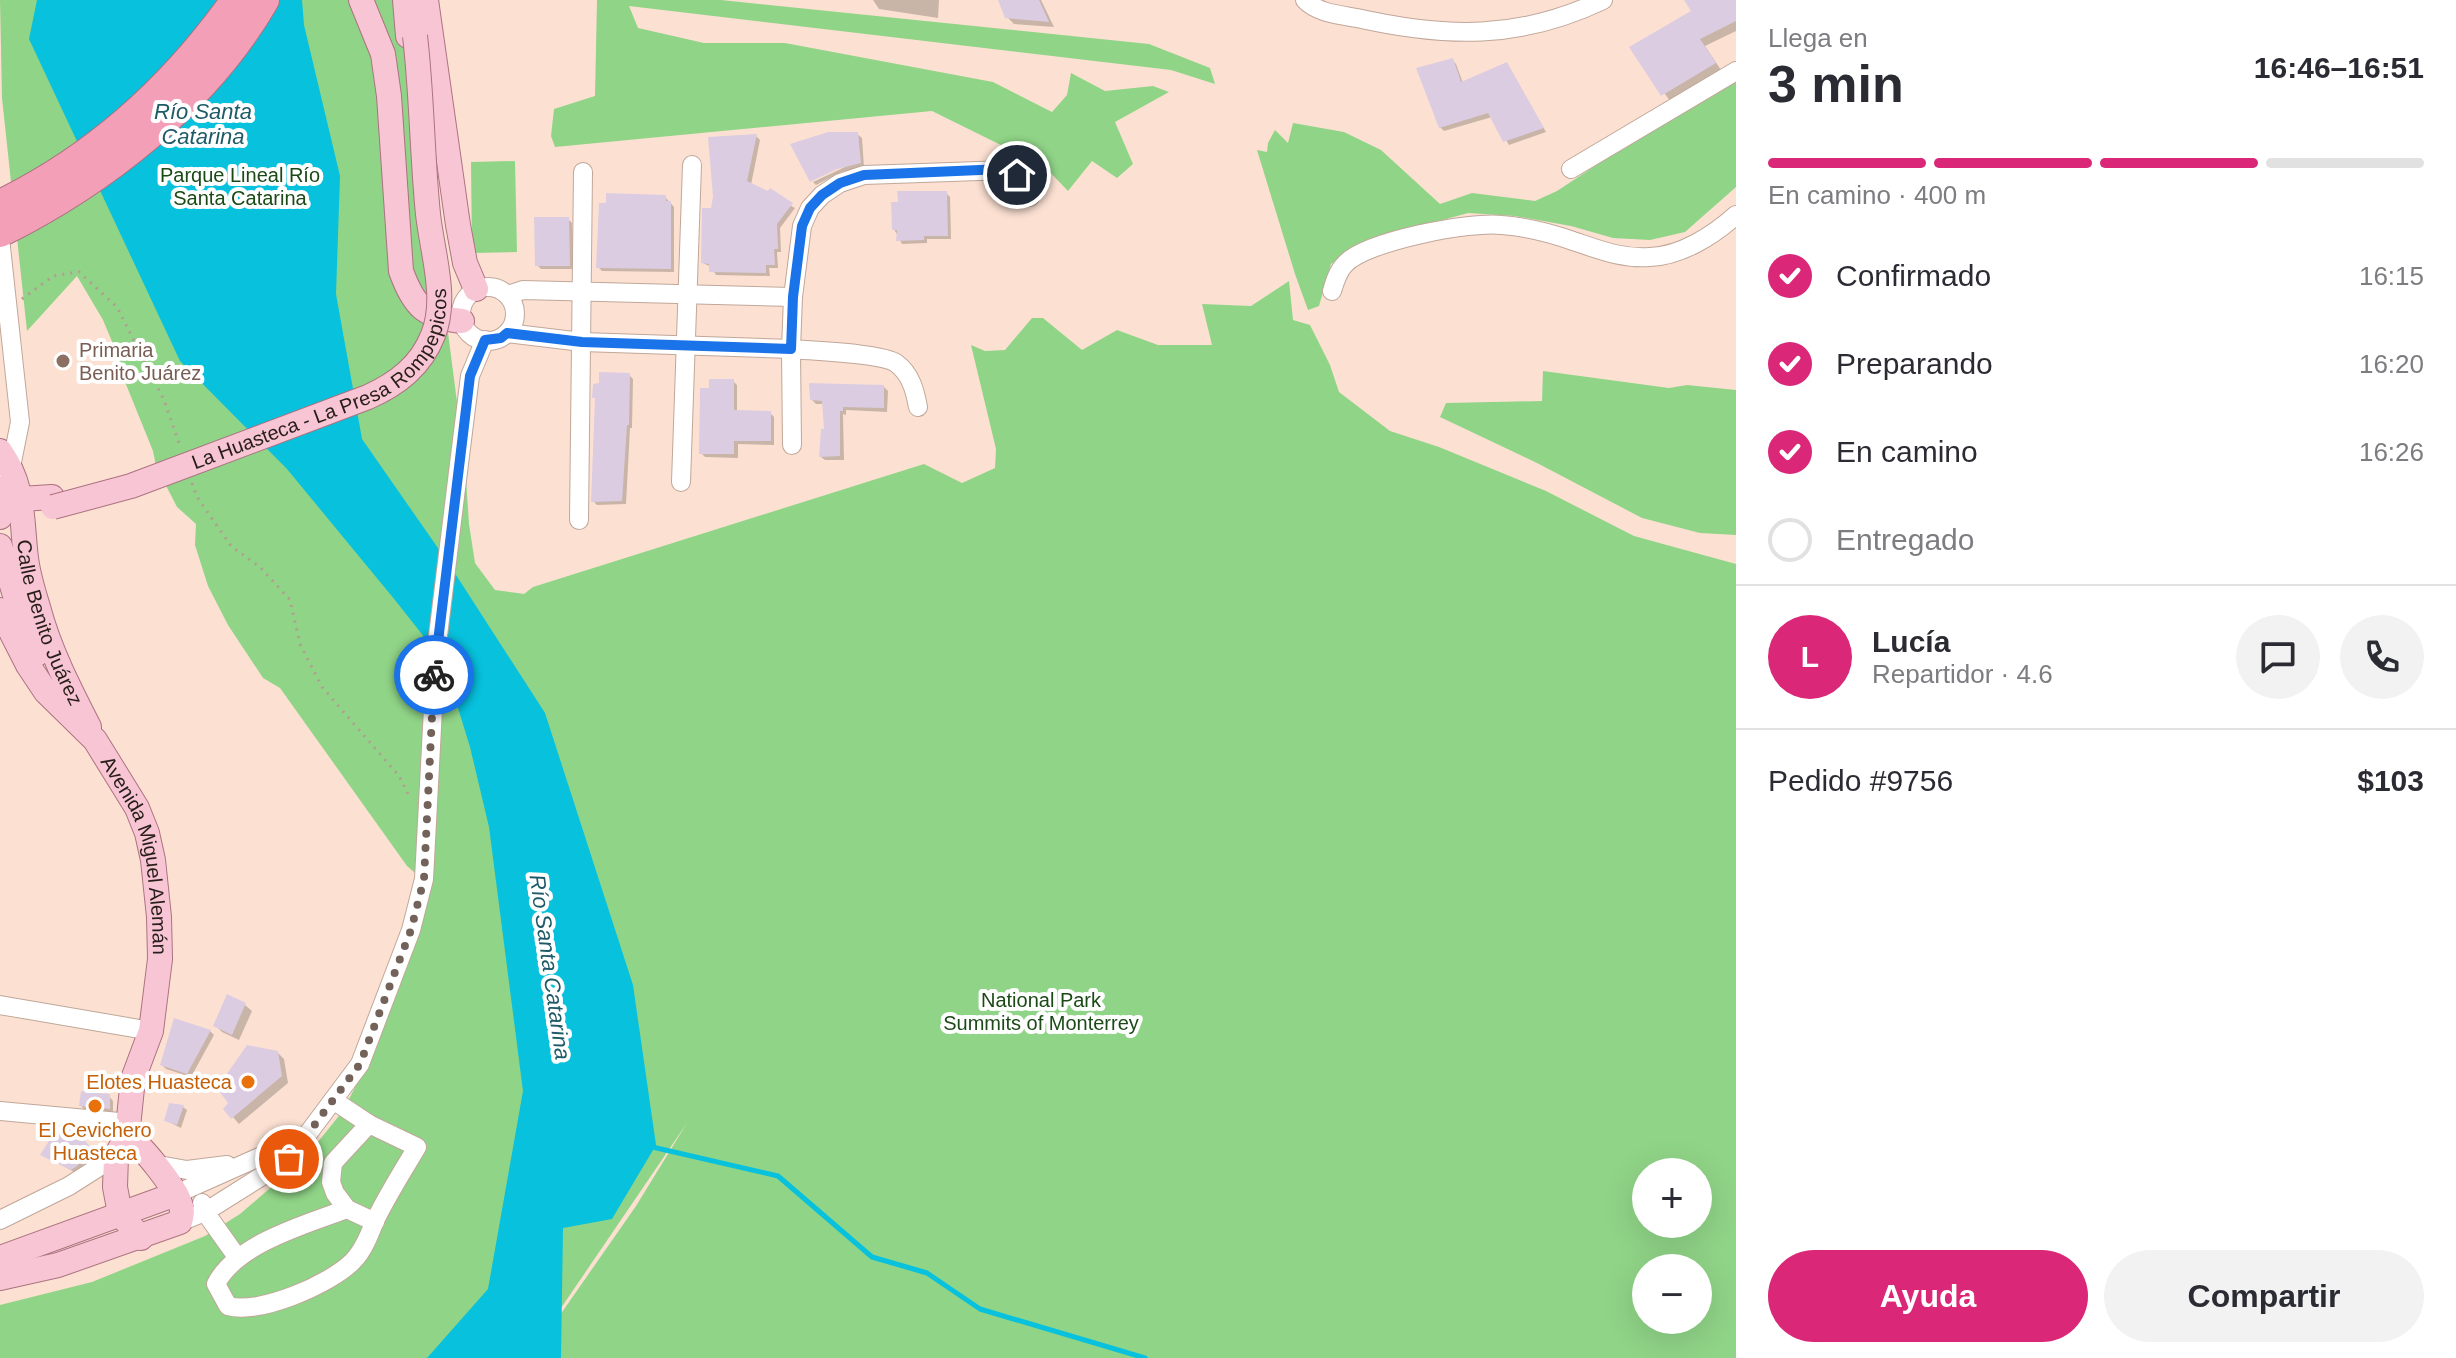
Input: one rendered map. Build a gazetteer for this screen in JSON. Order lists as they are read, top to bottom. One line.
{"streets":{"main road":["La Huasteca - La Presa Rompepicos","Calle Benito Juárez","Avenida Miguel Alemán"]},"crossings":[["La Huasteca - La Presa Rompepicos","Calle Benito Juárez"],["Calle Benito Juárez","Avenida Miguel Alemán"]],"water":["Río Santa Catarina"],"parks":["Parque Lineal Río Santa Catarina","National Park Summits of Monterrey"],"places":["Primaria Benito Juárez","Elotes Huasteca","El Cevichero Huasteca"],"page":{"heading":["3 min","Llega en","16:46–16:51"],"panel":["Lucía","Repartidor · 4.6","Pedido #9756","$103"],"bar":"En camino · 400 m","list":[["Confirmado","16:15"],["Preparando","16:20"],["En camino","16:26"],"Entregado"],"round":"L","map_buttons":["+","−"],"buttons":["Ayuda","Compartir"]}}
